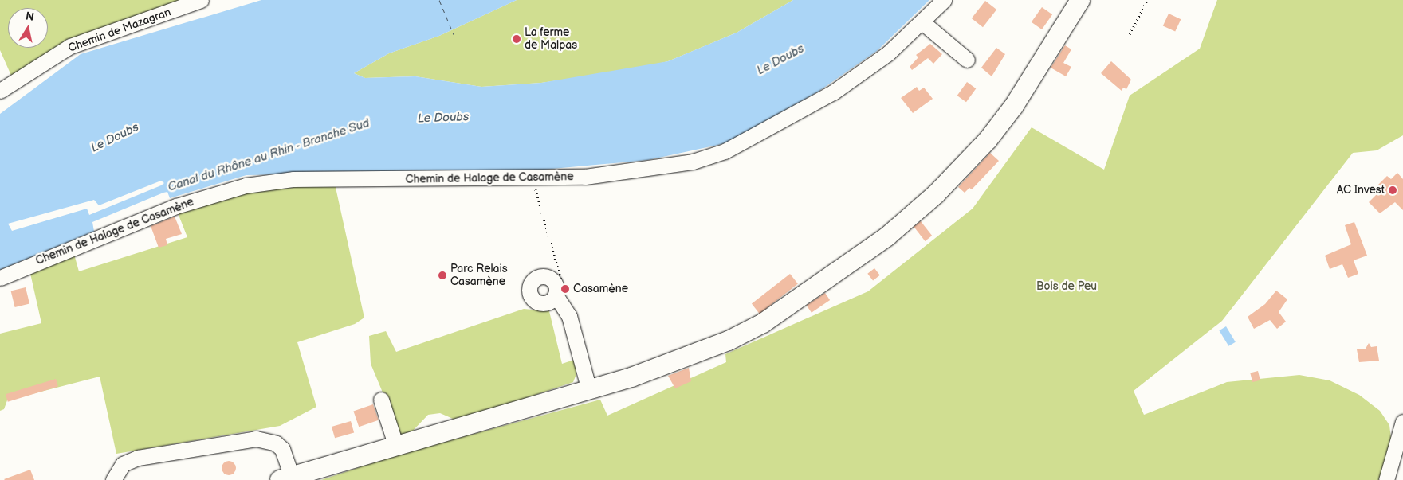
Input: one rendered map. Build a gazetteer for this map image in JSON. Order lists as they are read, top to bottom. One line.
{"streets":{"street":["Chemin de Mazagran","Chemin de Halage de Casamène"]},"water":["Le Doubs","Canal du Rhône au Rhin - Branche Sud"],"parks":["Bois de Peu"],"places":["La ferme de Malpas","AC Invest","Parc Relais Casamène","Casamène"],"north":"top"}
